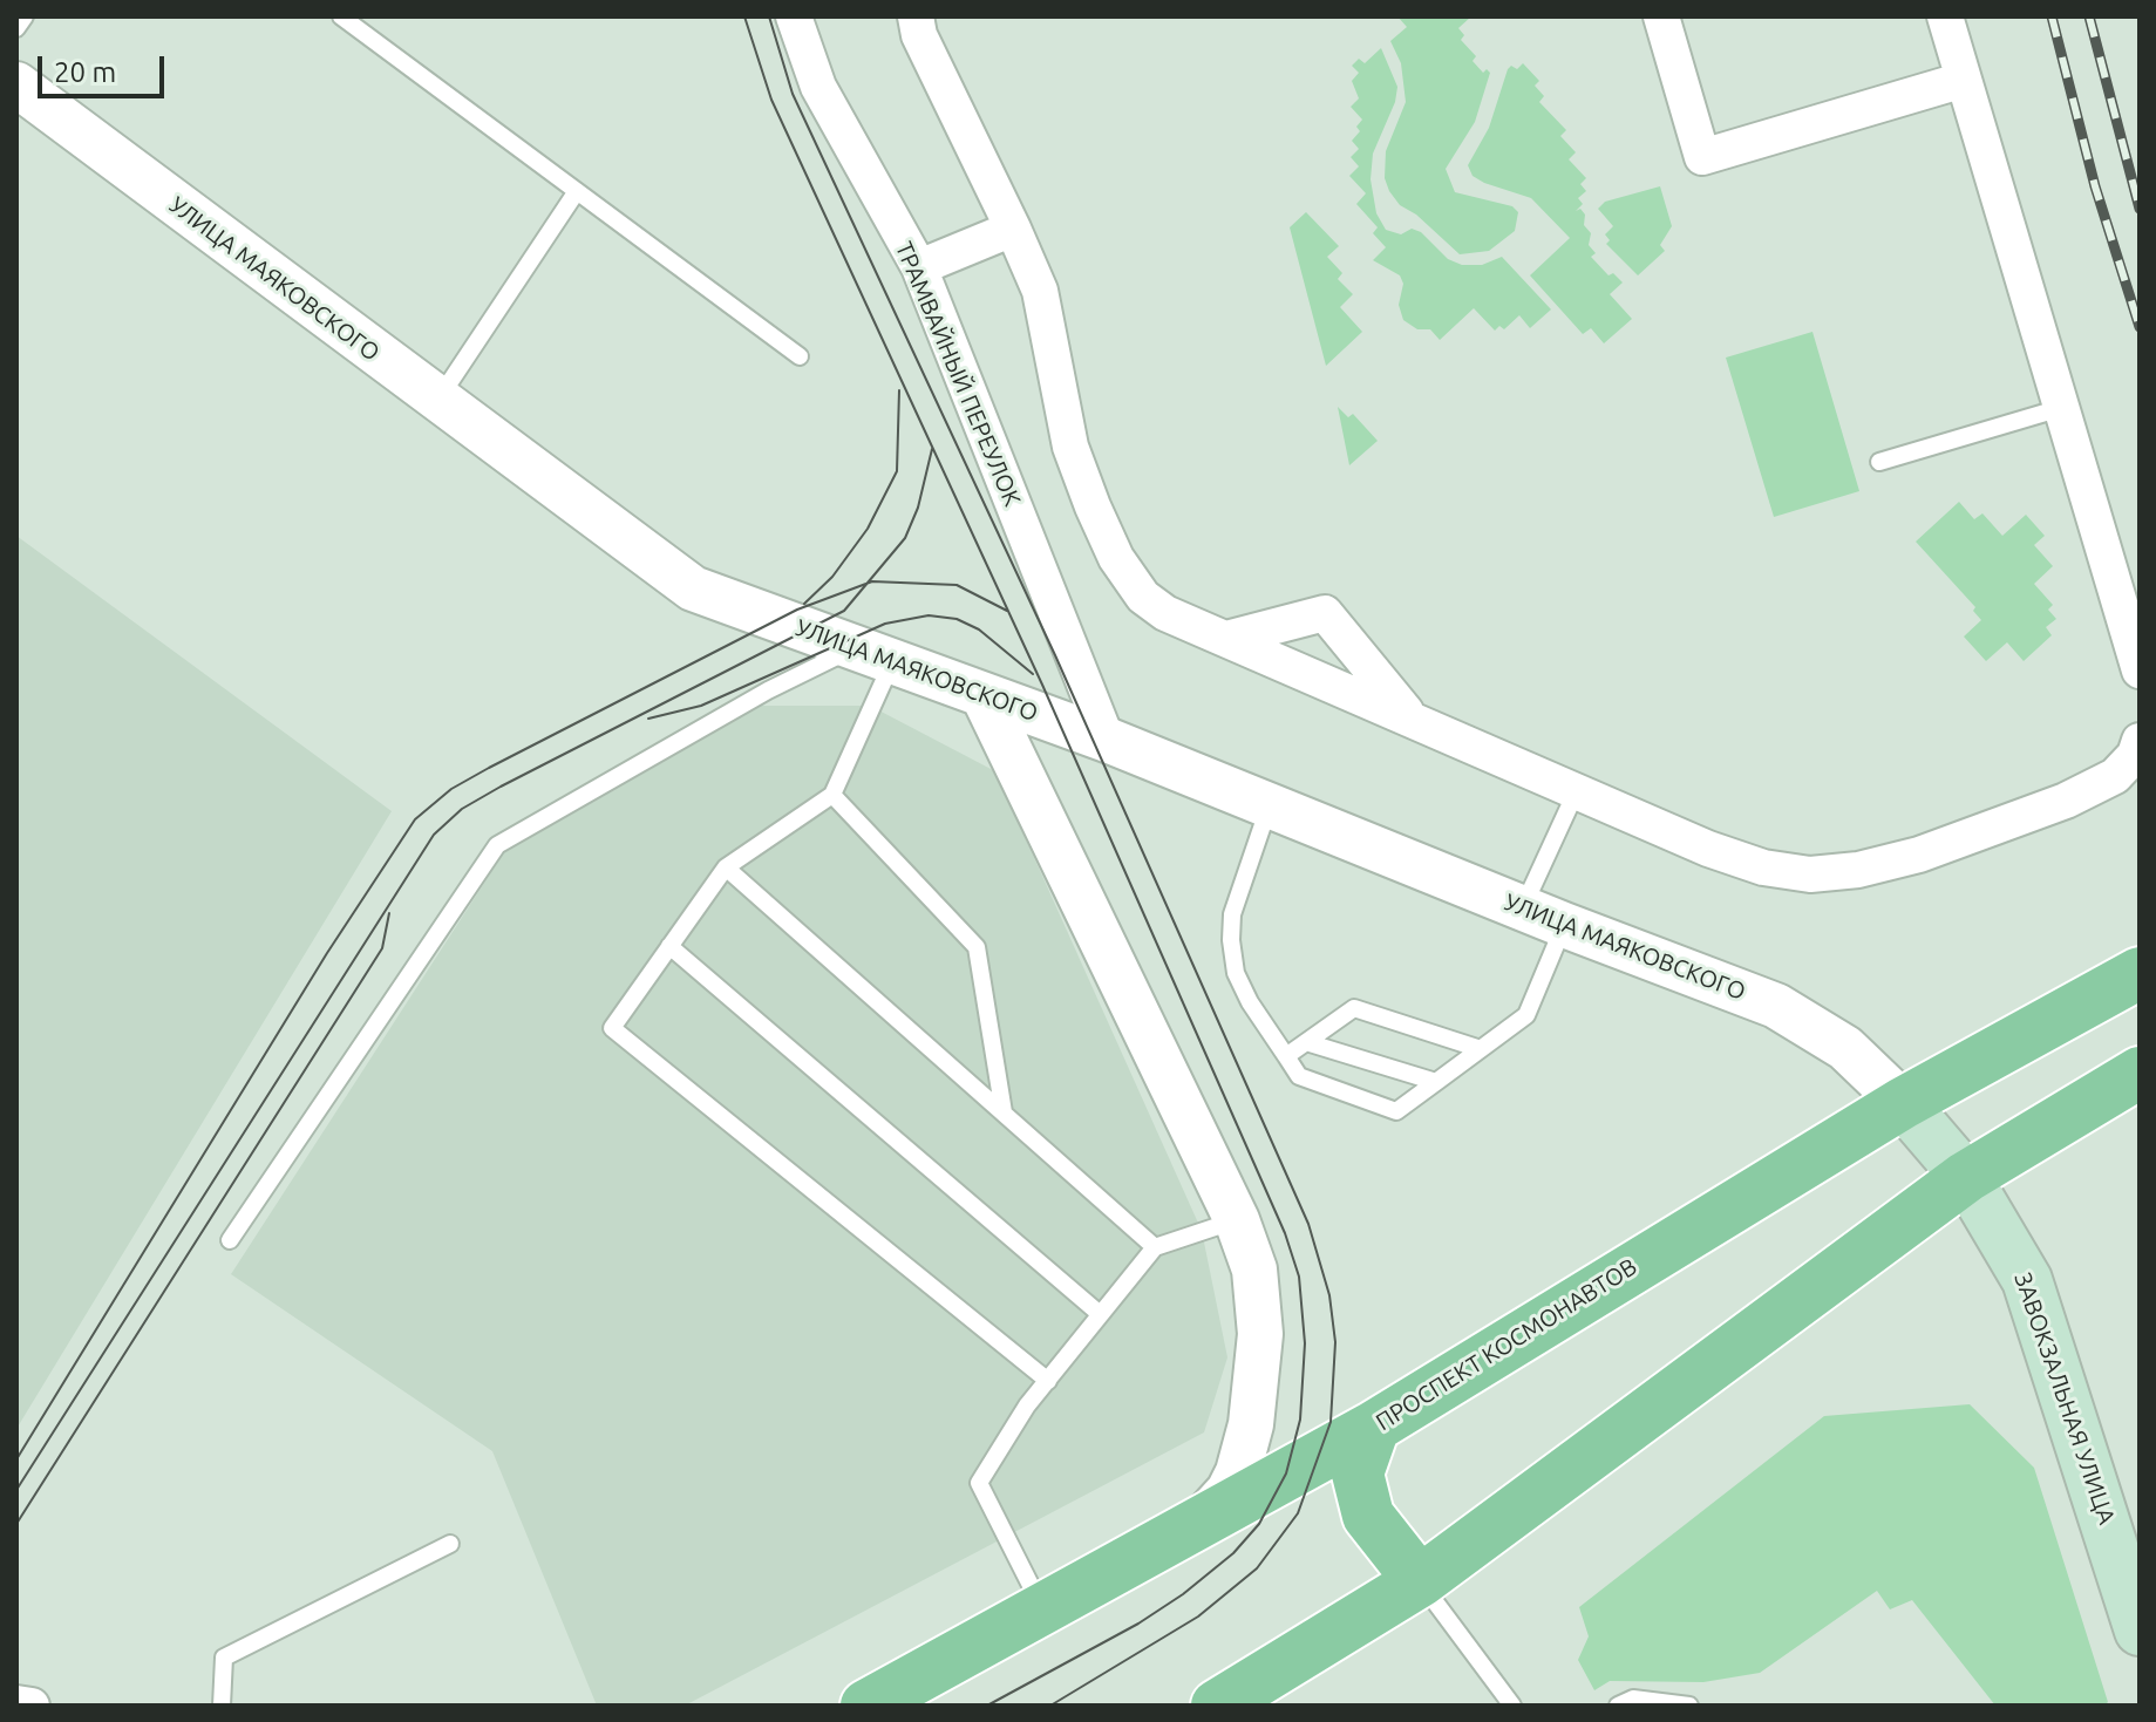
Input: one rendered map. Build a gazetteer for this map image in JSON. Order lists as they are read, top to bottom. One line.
{"streets":{"main road":["ПРОСПЕКТ КОСМОНАВТОВ","ЗАВОКЗАЛЬНАЯ УЛИЦА"],"street":["УЛИЦА МАЯКОВСКОГО","ТРАМВАЙНЫЙ ПЕРЕУЛОК"]},"crossings":[["УЛИЦА МАЯКОВСКОГО","ТРАМВАЙНЫЙ ПЕРЕУЛОК"],["УЛИЦА МАЯКОВСКОГО","ПРОСПЕКТ КОСМОНАВТОВ"],["УЛИЦА МАЯКОВСКОГО","ЗАВОКЗАЛЬНАЯ УЛИЦА"],["ПРОСПЕКТ КОСМОНАВТОВ","ЗАВОКЗАЛЬНАЯ УЛИЦА"]],"scale_bar":"20 m"}
